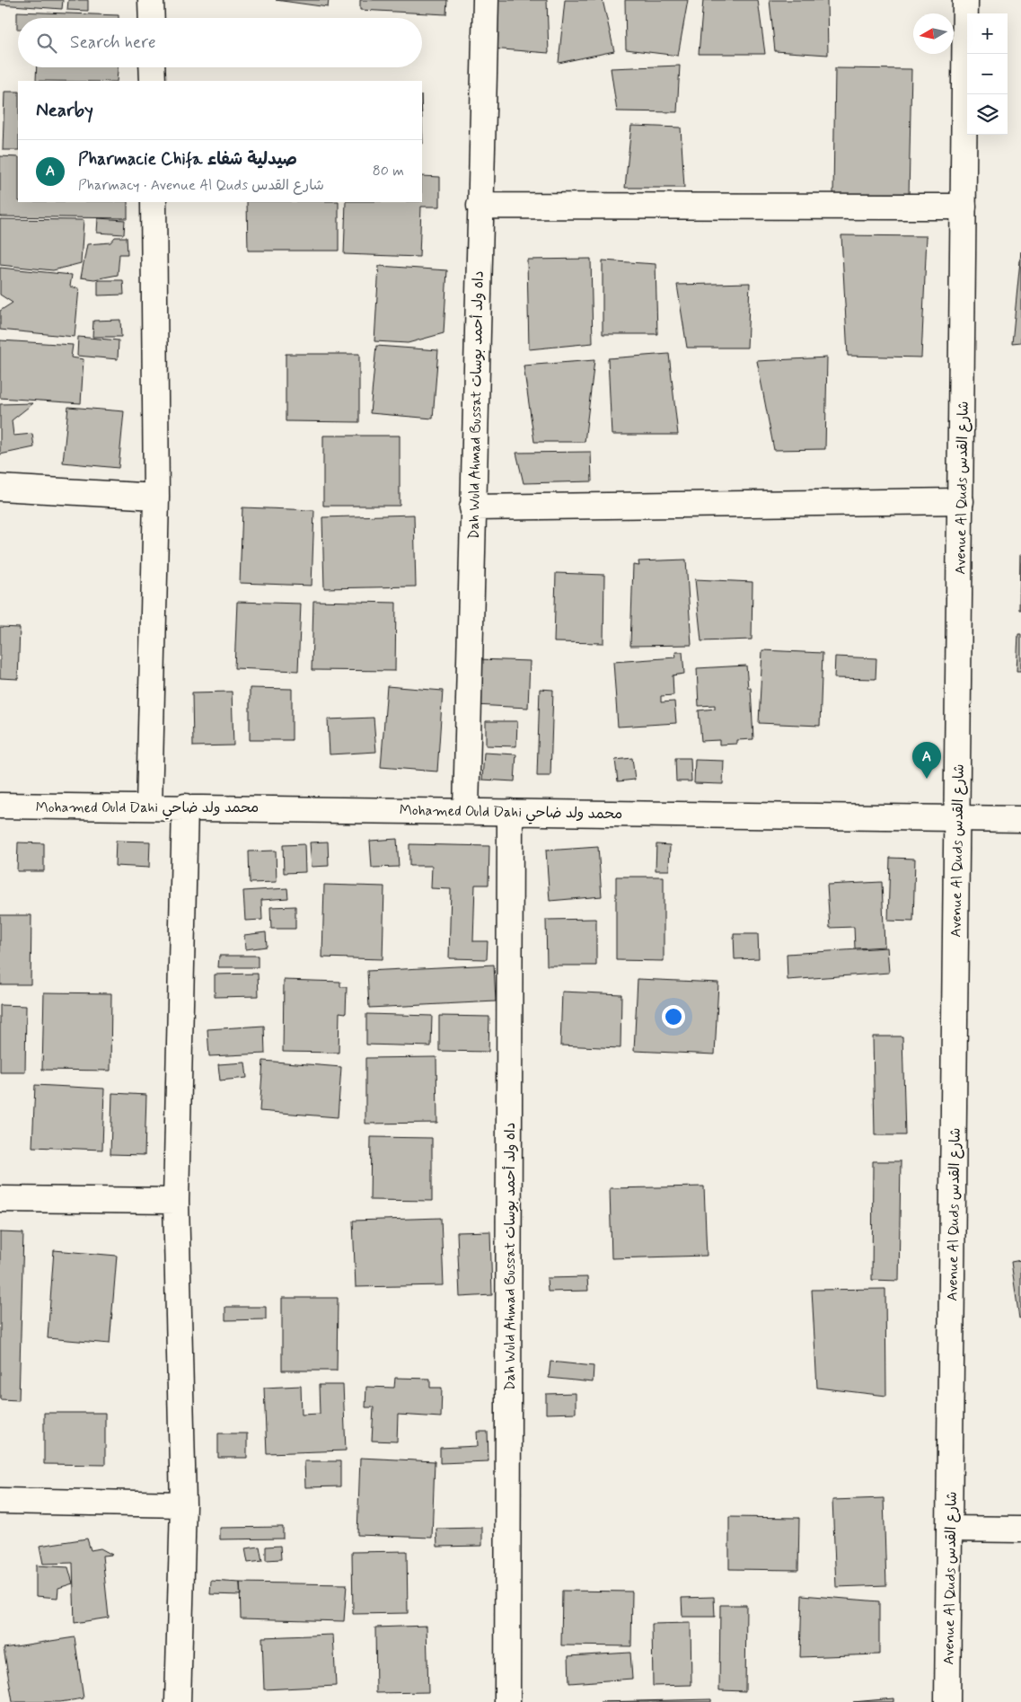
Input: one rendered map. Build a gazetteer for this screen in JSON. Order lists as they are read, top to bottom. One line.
{"streets":{"street":["Dah Wuld Ahmad Bussat داه ولد أحمد بوسات","Avenue Al Quds شارع القدس","Mohamed Ould Dahi محمد ولد ضاحي"]},"crossings":[["Dah Wuld Ahmad Bussat داه ولد أحمد بوسات","Mohamed Ould Dahi محمد ولد ضاحي"],["Avenue Al Quds شارع القدس","Mohamed Ould Dahi محمد ولد ضاحي"]],"north":"left","page":{"map_buttons":["+","−"],"search":"Search here","heading":"Nearby","list":[{"mark":"A","name":"Pharmacie Chifa صيدلية شفاء","note":"Pharmacy · Avenue Al Quds شارع القدس","value":"80 m"}],"pins":"A"}}
